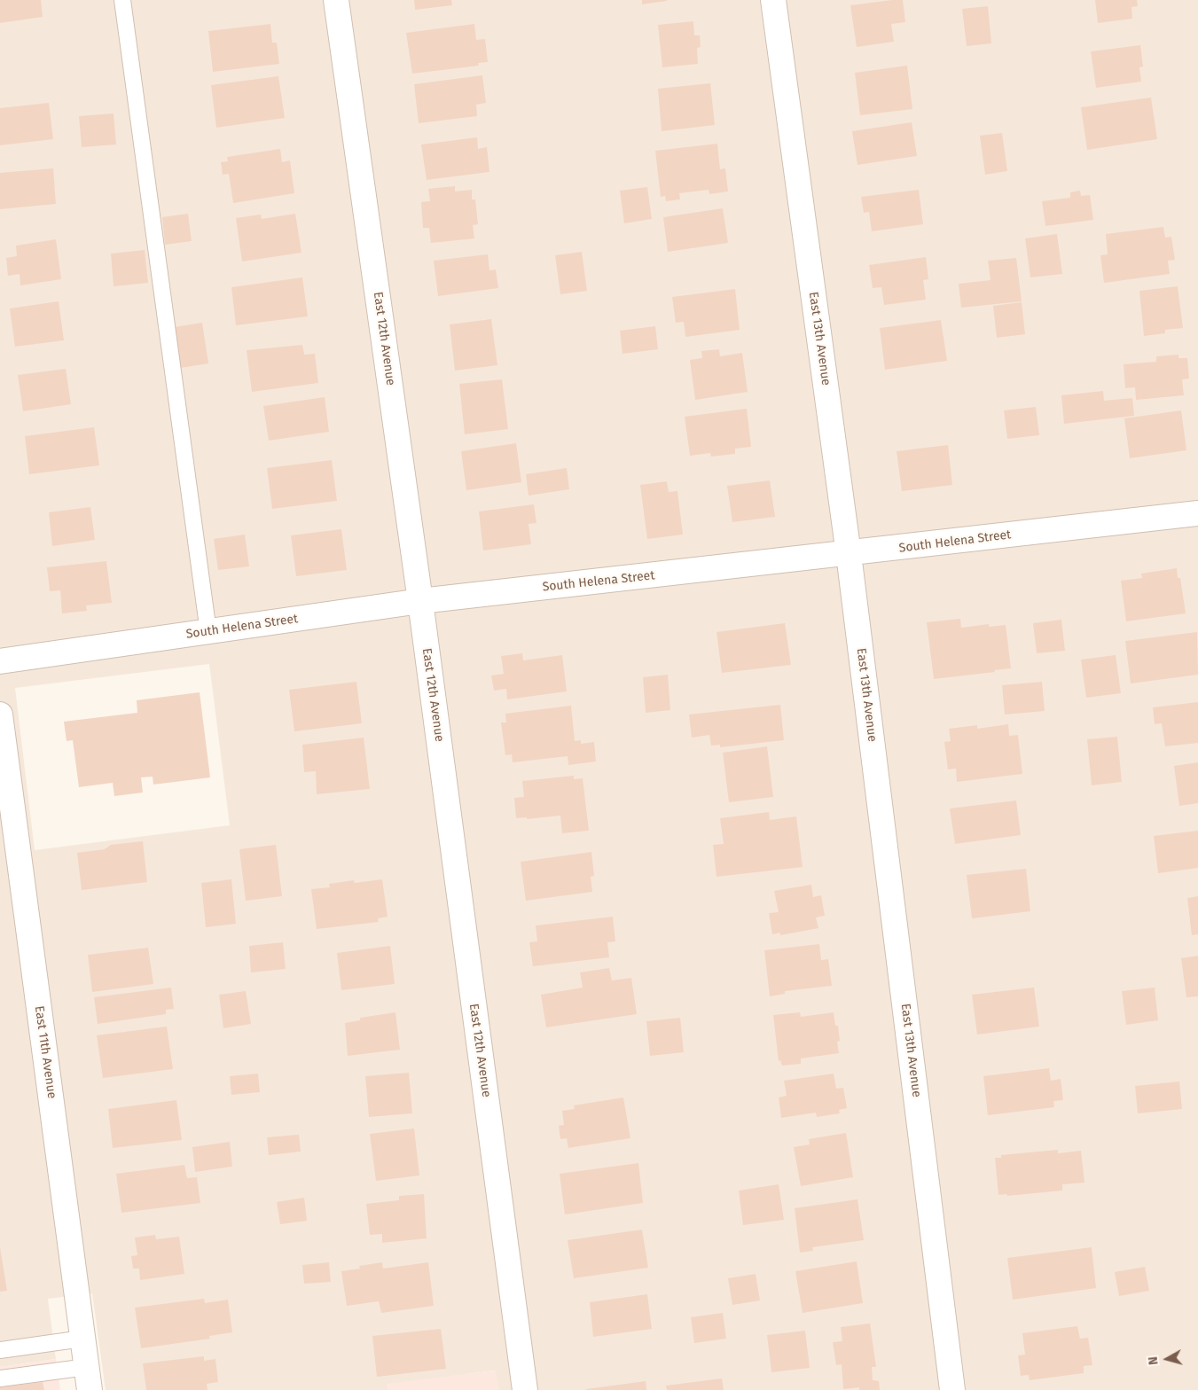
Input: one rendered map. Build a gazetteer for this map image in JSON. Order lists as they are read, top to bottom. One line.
{"streets":{"street":["East 12th Avenue","East 13th Avenue","South Helena Street","East 11th Avenue"]},"crossings":[["East 12th Avenue","South Helena Street"],["East 13th Avenue","South Helena Street"]],"north":"left"}
